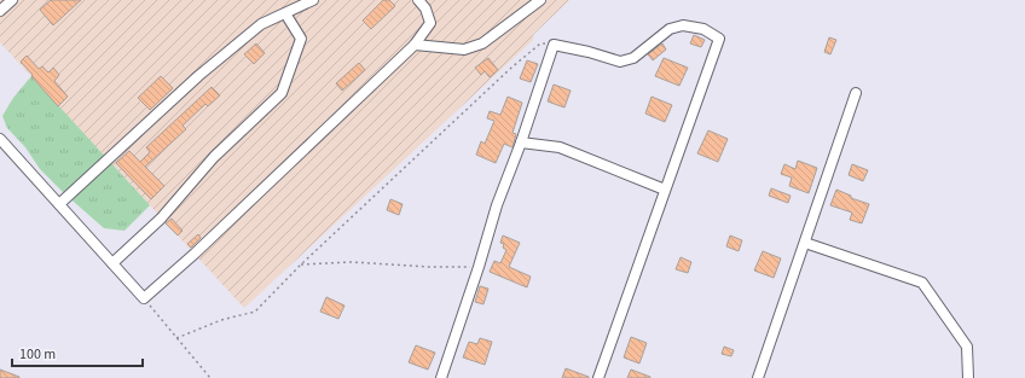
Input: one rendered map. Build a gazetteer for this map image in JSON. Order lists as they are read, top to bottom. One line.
{"scale_bar":"100 m"}
